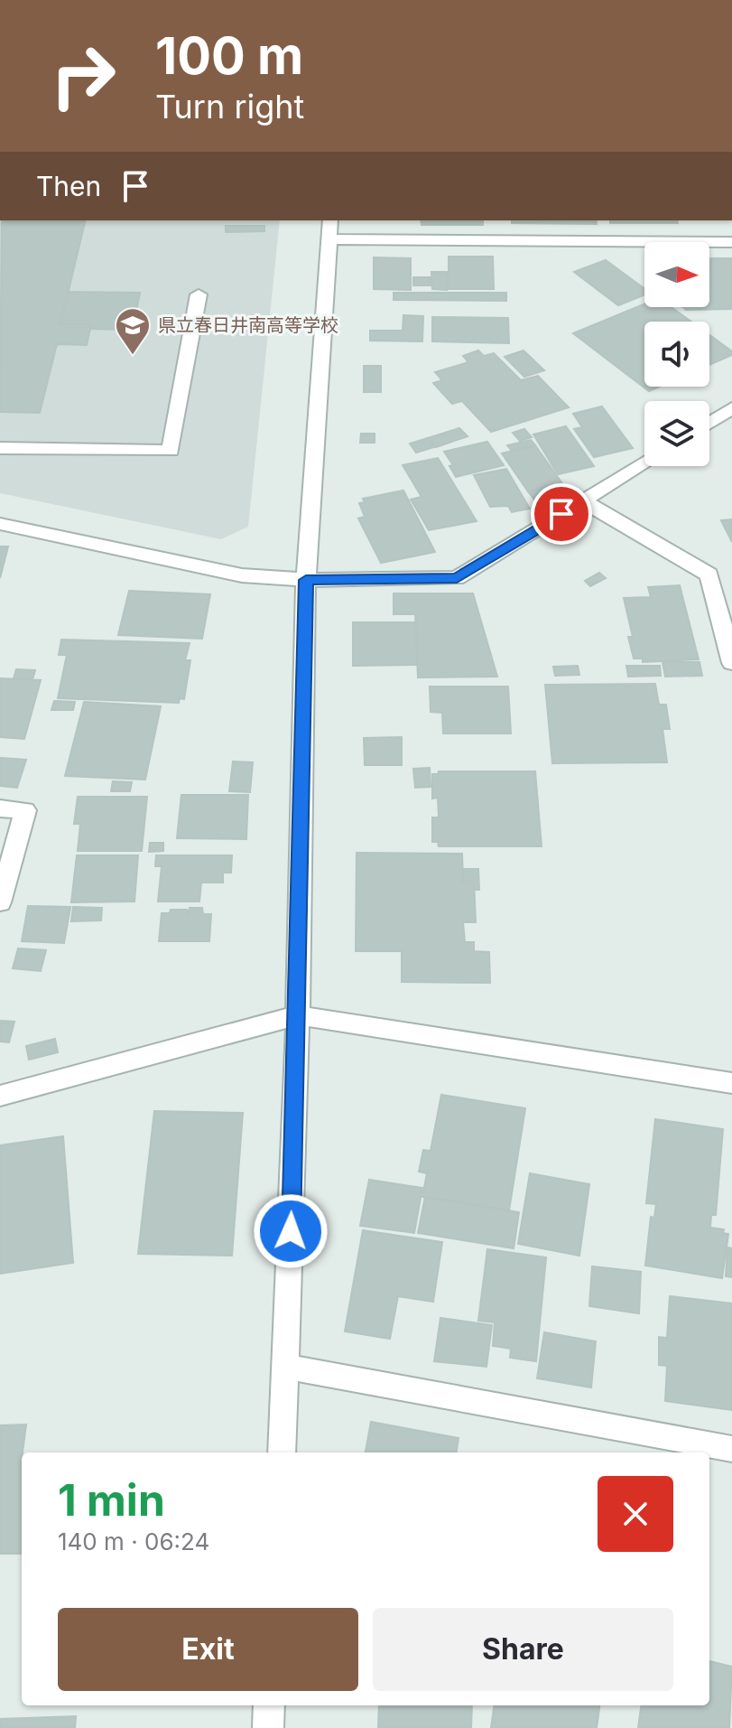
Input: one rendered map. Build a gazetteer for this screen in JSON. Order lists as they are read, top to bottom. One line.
{"places":{"school or university":["県立春日井南高等学校"]},"north":"right","page":{"turn":["100 m","Turn right"],"then":"Then","heading":["1 min","140 m · 06:24"],"buttons":["Exit","Share"]}}
